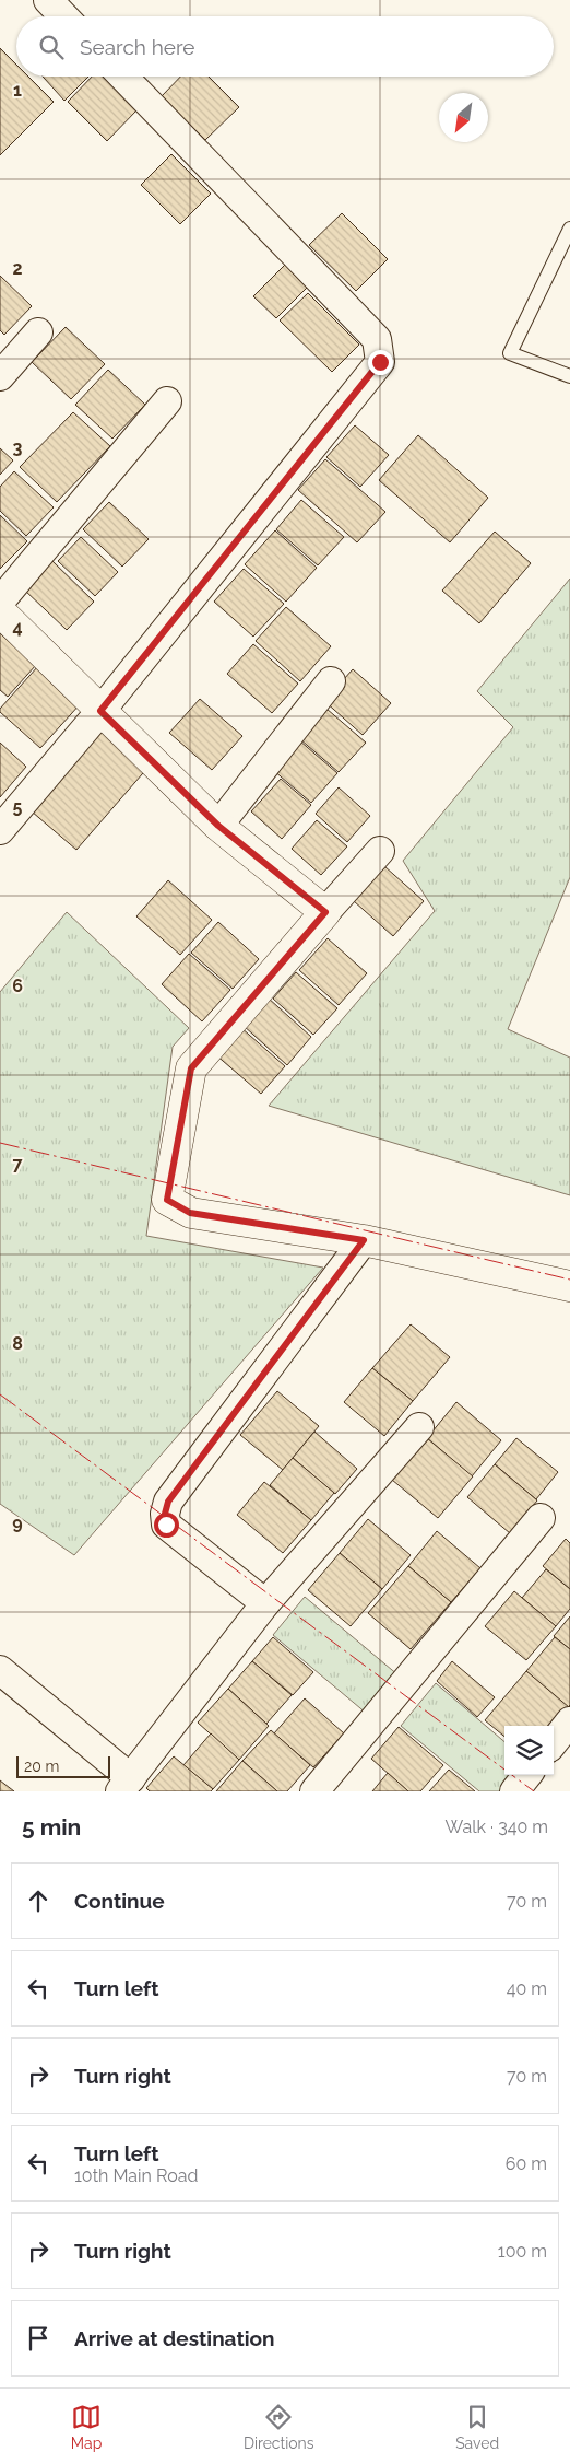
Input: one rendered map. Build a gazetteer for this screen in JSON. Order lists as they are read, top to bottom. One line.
{"scale_bar":"20 m","north":"bottom left","page":{"search":"Search here","scale":"20 m","heading":["5 min","Walk · 340 m"],"list":[["Continue","70 m"],["Turn left","40 m"],["Turn right","70 m"],["Turn left","10th Main Road","60 m"],["Turn right","100 m"],"Arrive at destination"],"nav":["Map","Directions","Saved"]},"grid":{"rows":["1","2","3","4","5","6","7","8","9"]}}
